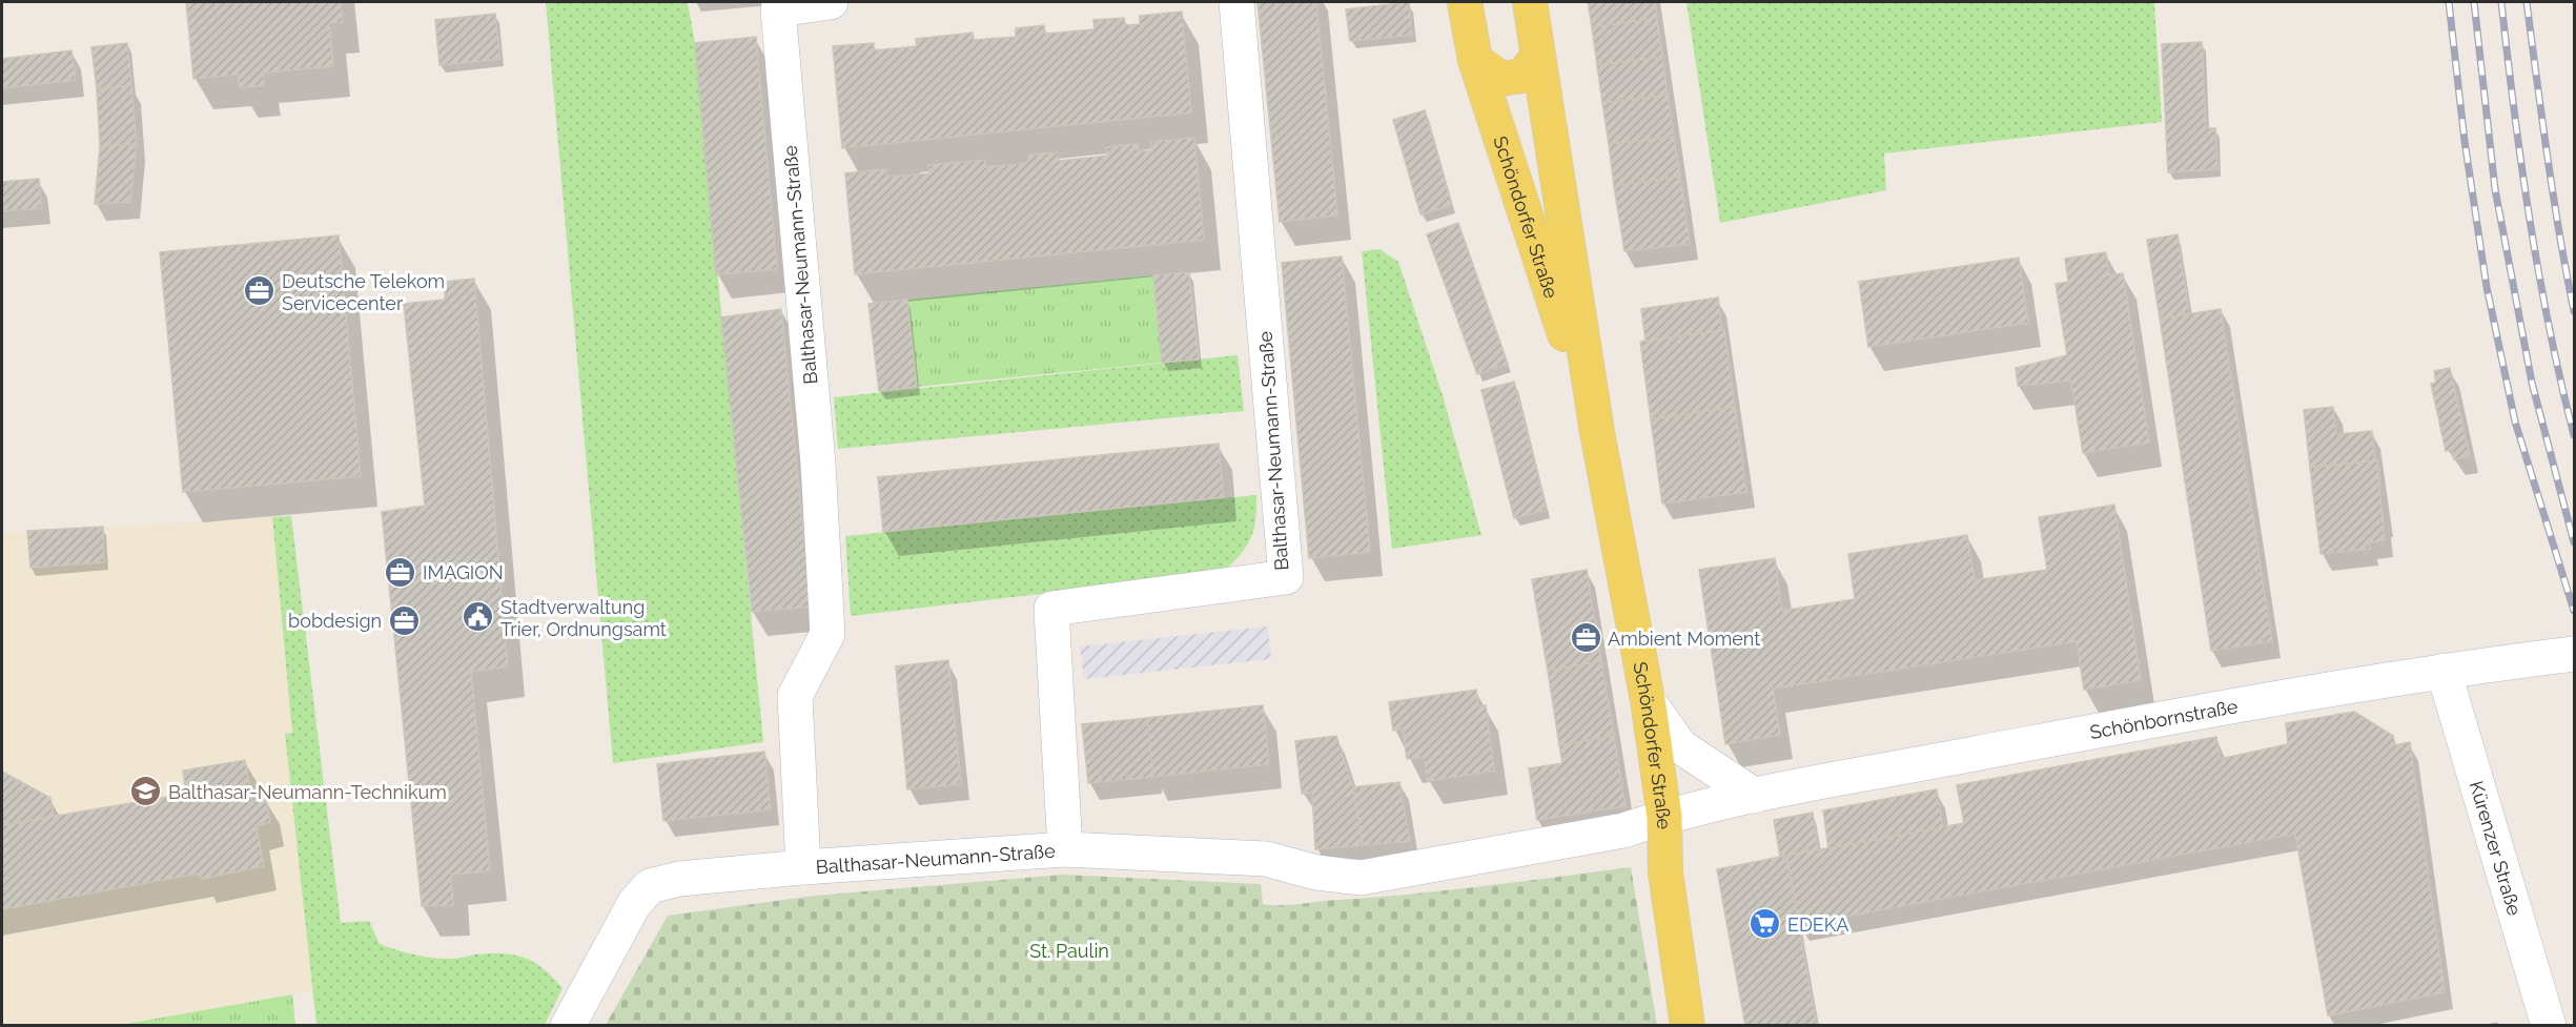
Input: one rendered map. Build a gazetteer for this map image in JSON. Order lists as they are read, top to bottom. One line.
{"streets":{"main road":["Schöndorfer Straße"],"street":["Balthasar-Neumann-Straße","Schönbornstraße","Kürenzer Straße"]},"crossings":[["Schöndorfer Straße","Balthasar-Neumann-Straße"],["Schöndorfer Straße","Schönbornstraße"],["Balthasar-Neumann-Straße","Schönbornstraße"],["Schönbornstraße","Kürenzer Straße"]],"parks":["St. Paulin"],"places":{"office":["Deutsche Telekom Servicecenter","IMAGION","bobdesign","Ambient Moment"],"public building":["Stadtverwaltung Trier, Ordnungsamt"],"school or university":["Balthasar-Neumann-Technikum"],"supermarket":["EDEKA"]}}
